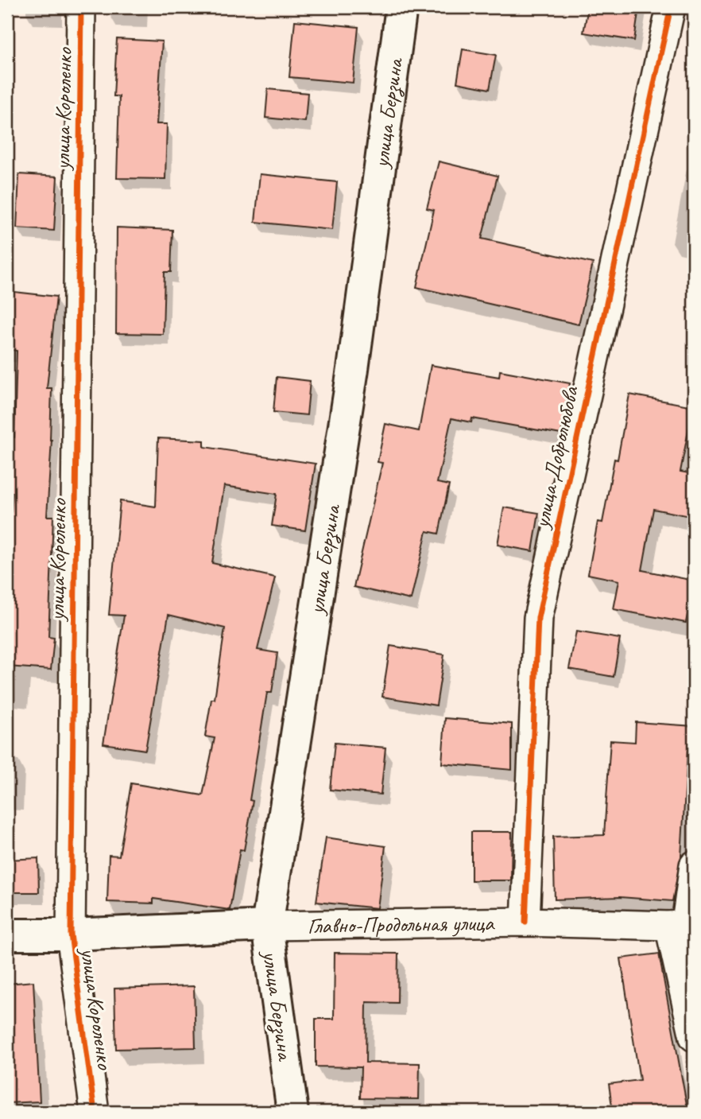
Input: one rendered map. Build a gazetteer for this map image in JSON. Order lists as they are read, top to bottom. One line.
{"streets":{"main road":["улица Берзина","Главно-Продольная улица"],"street":["улица Короленко","улица Добролюбова"]},"crossings":[["улица Короленко","Главно-Продольная улица"],["улица Берзина","Главно-Продольная улица"],["улица Добролюбова","Главно-Продольная улица"]]}
